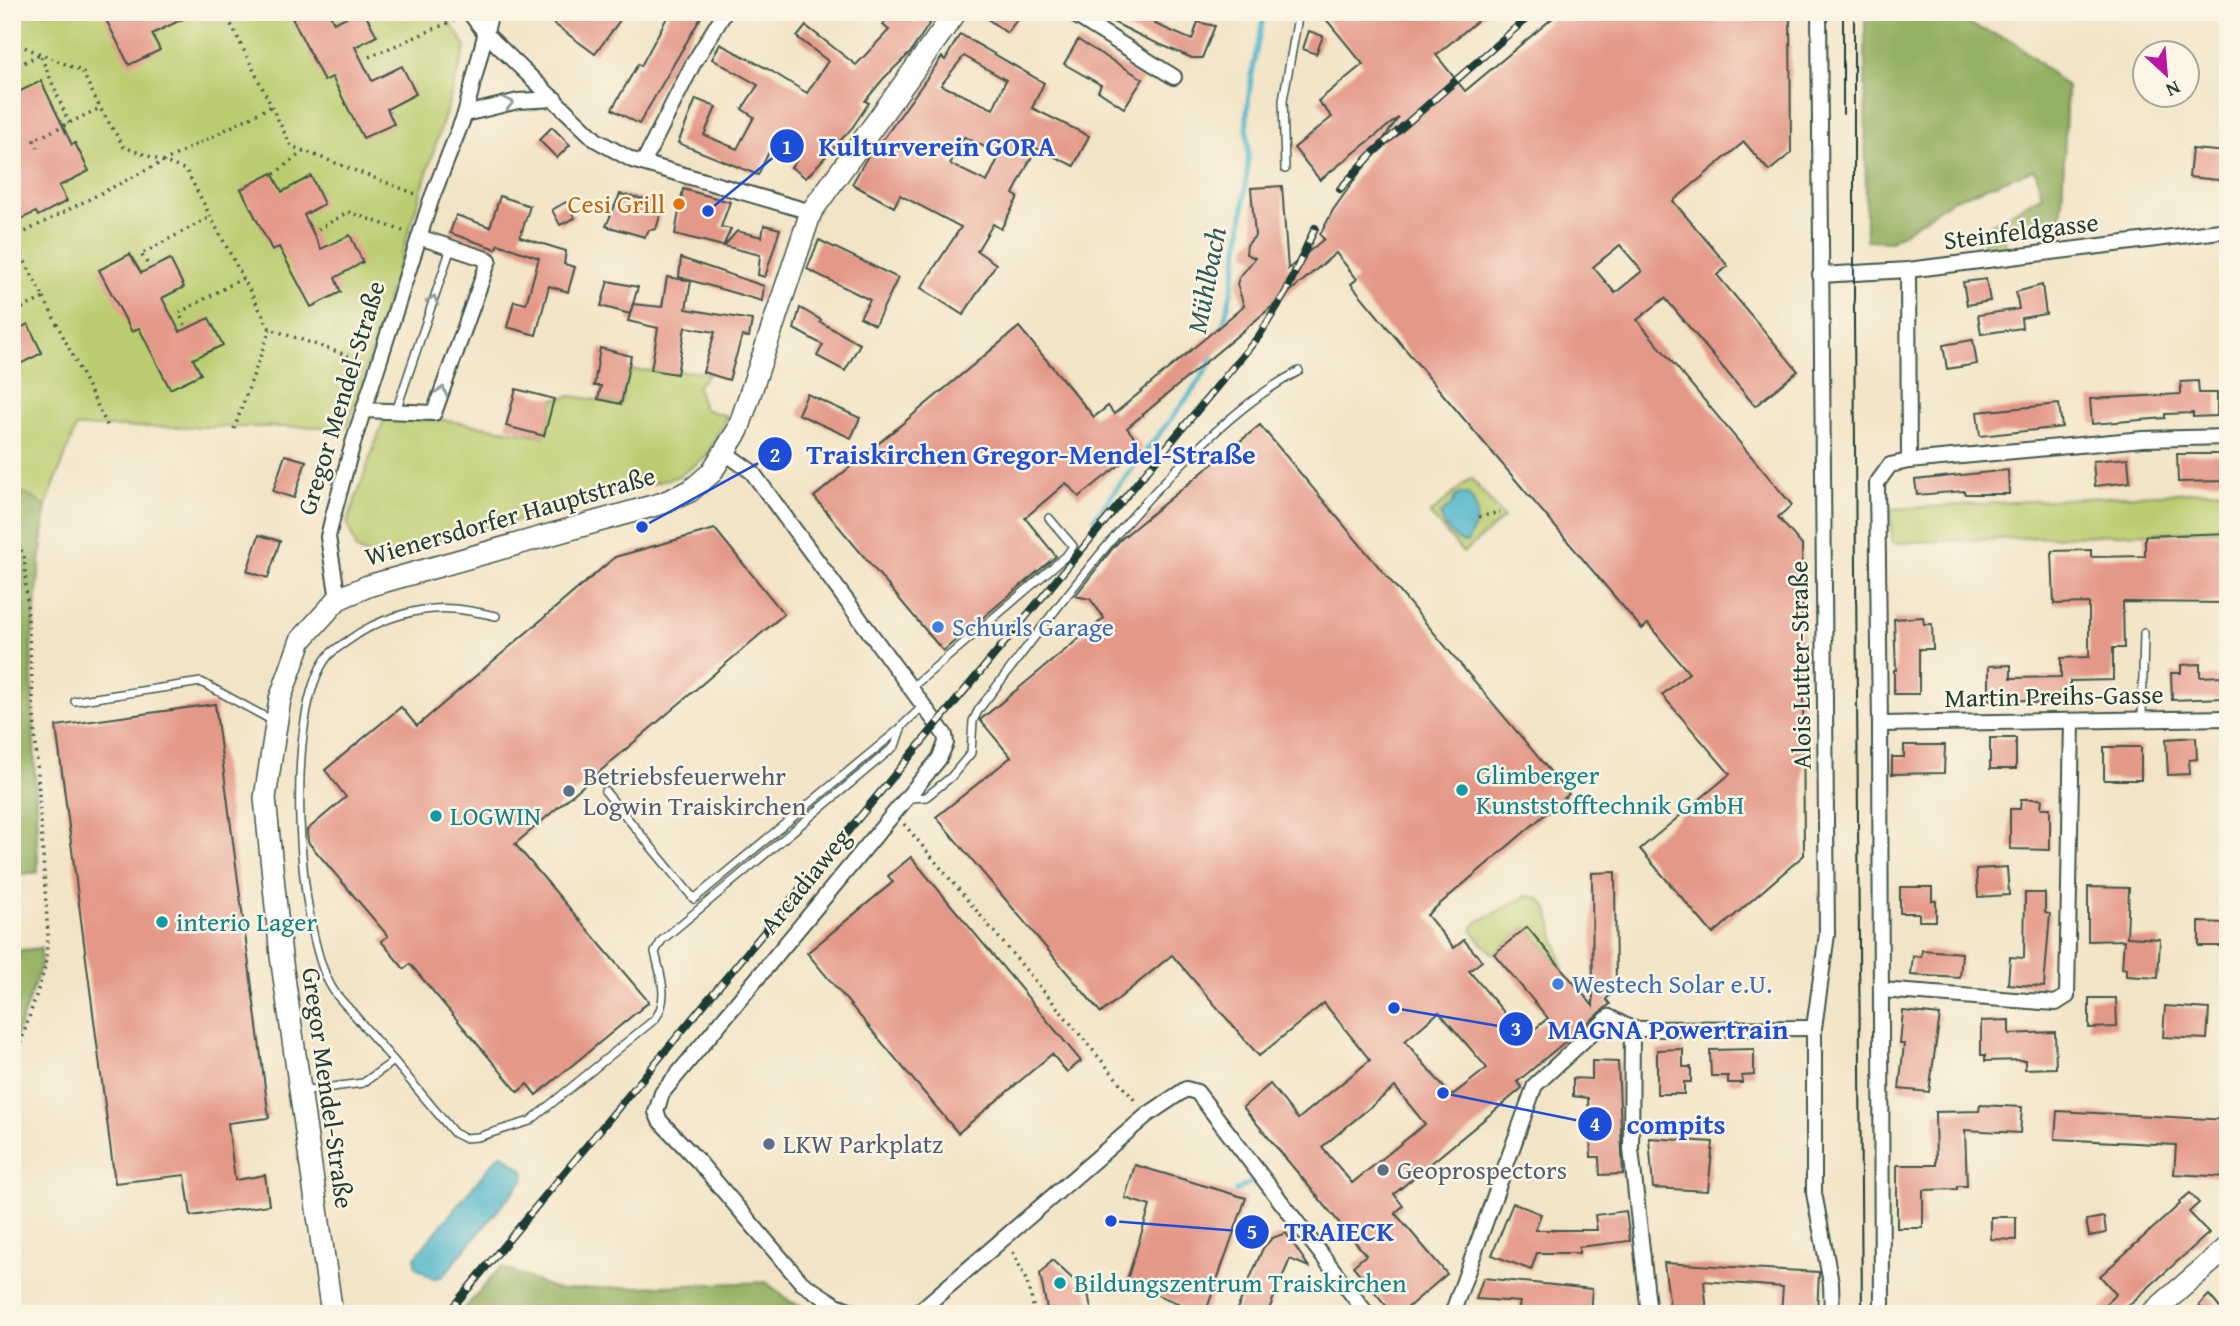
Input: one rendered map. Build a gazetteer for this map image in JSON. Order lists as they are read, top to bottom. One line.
{"streets":{"street":["Steinfeldgasse","Gregor Mendel-Straße","Wienersdorfer Hauptstraße","Alois Lutter-Straße","Martin Preihs-Gasse","Arcadiaweg"]},"crossings":[["Steinfeldgasse","Alois Lutter-Straße"],["Gregor Mendel-Straße","Wienersdorfer Hauptstraße"],["Wienersdorfer Hauptstraße","Arcadiaweg"]],"water":["Mühlbach"],"places":["Cesi Grill","Kulturverein GORA","Traiskirchen Gregor-Mendel-Straße","Schurls Garage","Glimberger Kunststofftechnik GmbH","Betriebsfeuerwehr Logwin Traiskirchen","LOGWIN","interio Lager","Westech Solar e.U.","MAGNA Powertrain","compits","LKW Parkplatz","Geoprospectors","TRAIECK","Bildungszentrum Traiskirchen"],"north":"bottom right"}
